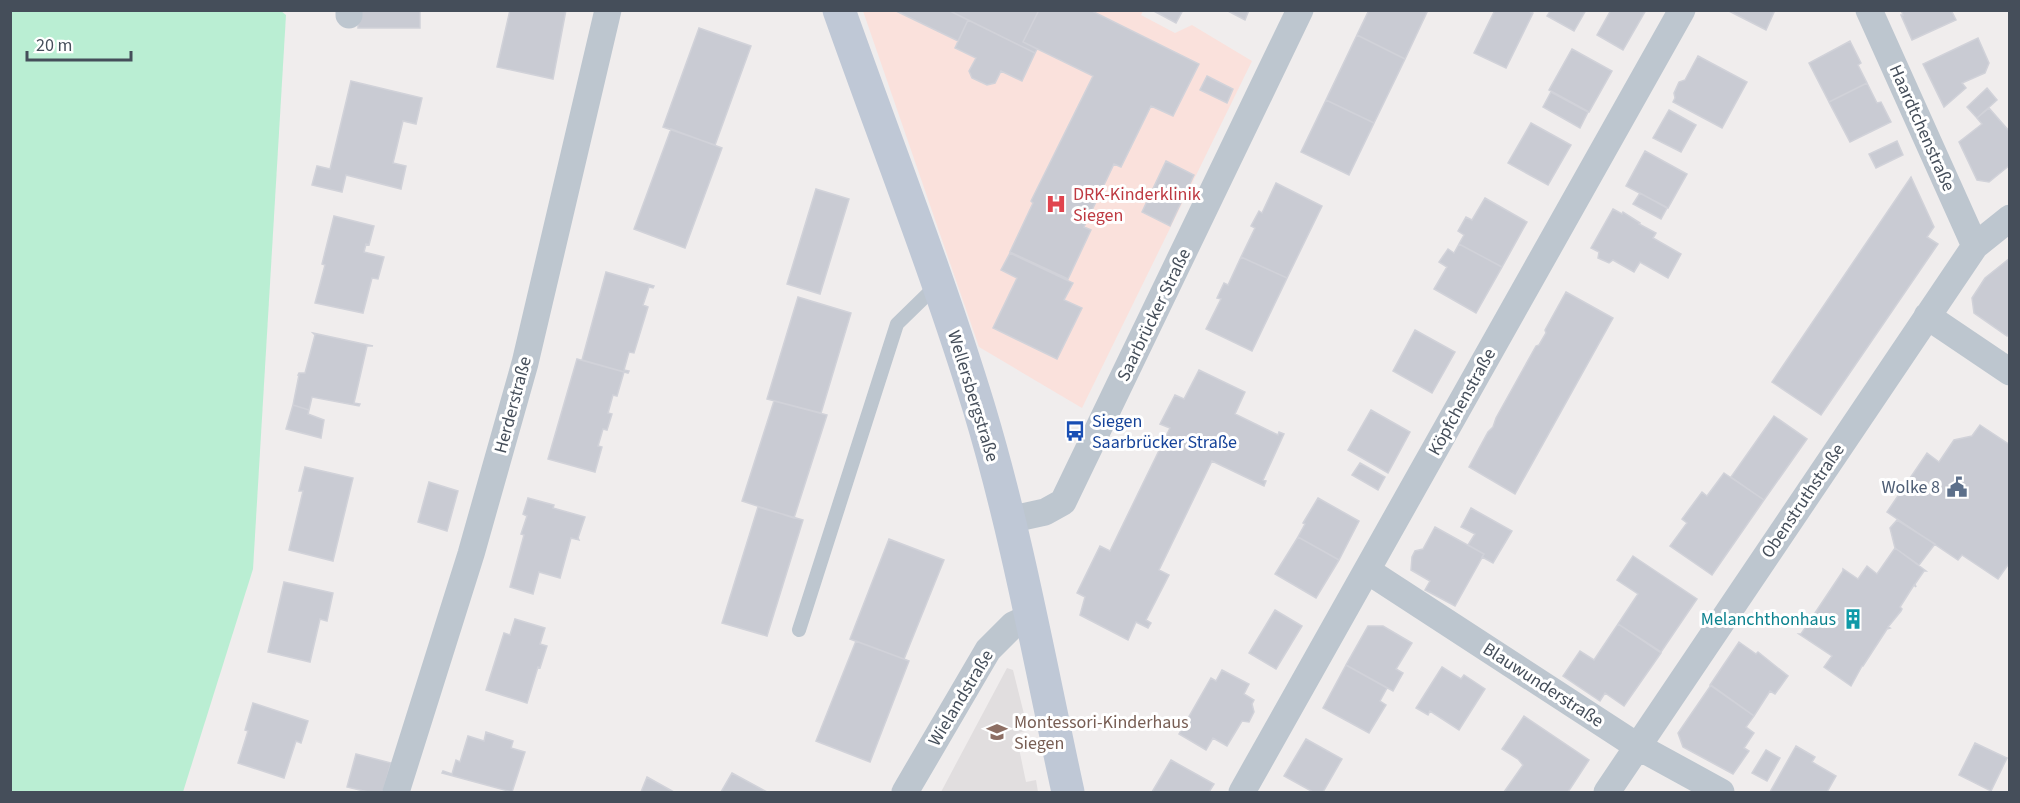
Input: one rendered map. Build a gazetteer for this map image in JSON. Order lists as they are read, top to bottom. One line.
{"streets":{"street":["Haardtchenstraße","Saarbrücker Straße","Wellersbergstraße","Köpfchenstraße","Herderstraße","Obenstruthstraße","Blauwunderstraße","Wielandstraße"]},"crossings":[["Haardtchenstraße","Obenstruthstraße"],["Saarbrücker Straße","Wellersbergstraße"],["Wellersbergstraße","Wielandstraße"],["Köpfchenstraße","Blauwunderstraße"],["Obenstruthstraße","Blauwunderstraße"]],"places":{"hospital":["DRK-Kinderklinik Siegen"],"bus stop":["Siegen Saarbrücker Straße"],"public building":["Wolke 8"],"building":["Melanchthonhaus"],"school or university":["Montessori-Kinderhaus Siegen"]},"scale_bar":"20 m"}
